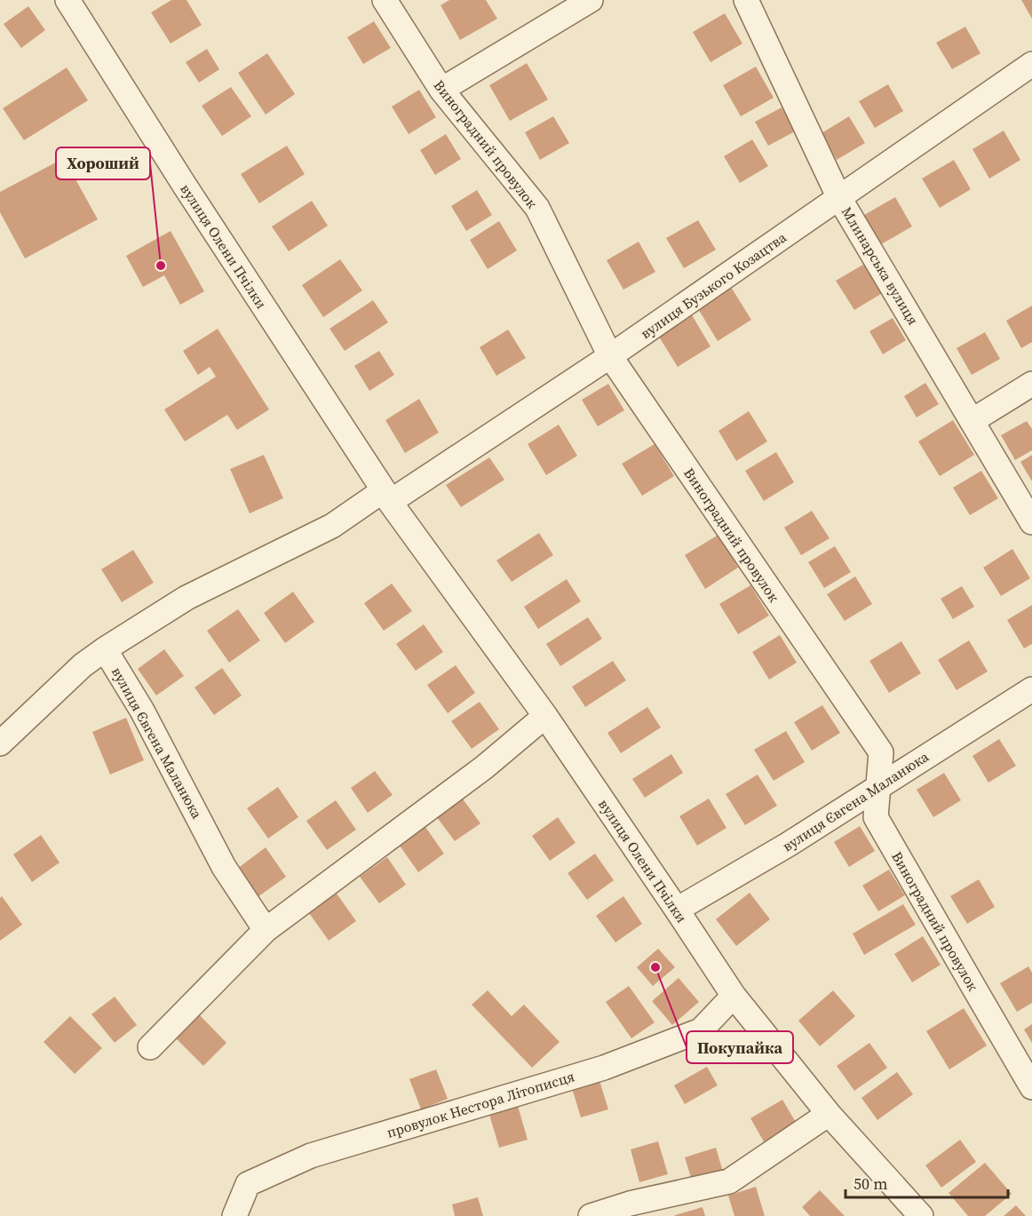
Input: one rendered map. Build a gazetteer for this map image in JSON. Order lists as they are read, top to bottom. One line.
{"streets":{"street":["Виноградний провулок","вулиця Олени Пчілки","Млинарська вулиця","вулиця Бузького Козацтва","вулиця Євгена Маланюка","провулок Нестора Літописця"]},"crossings":[["Виноградний провулок","вулиця Бузького Козацтва"],["Виноградний провулок","вулиця Євгена Маланюка"],["вулиця Олени Пчілки","вулиця Бузького Козацтва"],["вулиця Олени Пчілки","вулиця Євгена Маланюка"],["вулиця Олени Пчілки","провулок Нестора Літописця"],["Млинарська вулиця","вулиця Бузького Козацтва"]],"places":["Хороший","Покупайка"],"scale_bar":"50 m"}
